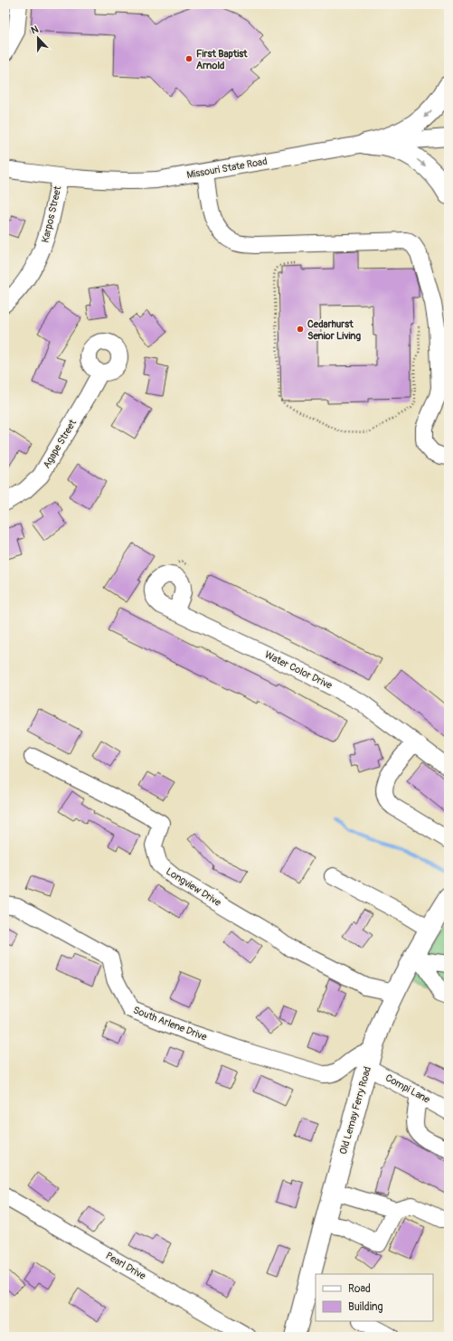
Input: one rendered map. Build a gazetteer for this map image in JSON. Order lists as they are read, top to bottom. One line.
{"streets":{"main road":["Old Lemay Ferry Road"],"street":["Missouri State Road","Karpos Street","Agape Street","Water Color Drive","Longview Drive","South Arlene Drive","Compi Lane","Pearl Drive"]},"crossings":[["Missouri State Road","Karpos Street"],["Longview Drive","Old Lemay Ferry Road"],["South Arlene Drive","Compi Lane"],["South Arlene Drive","Old Lemay Ferry Road"],["Compi Lane","Old Lemay Ferry Road"]],"places":["First Baptist Arnold","Cedarhurst Senior Living"],"legend":["Road","Building"],"north":"top"}
